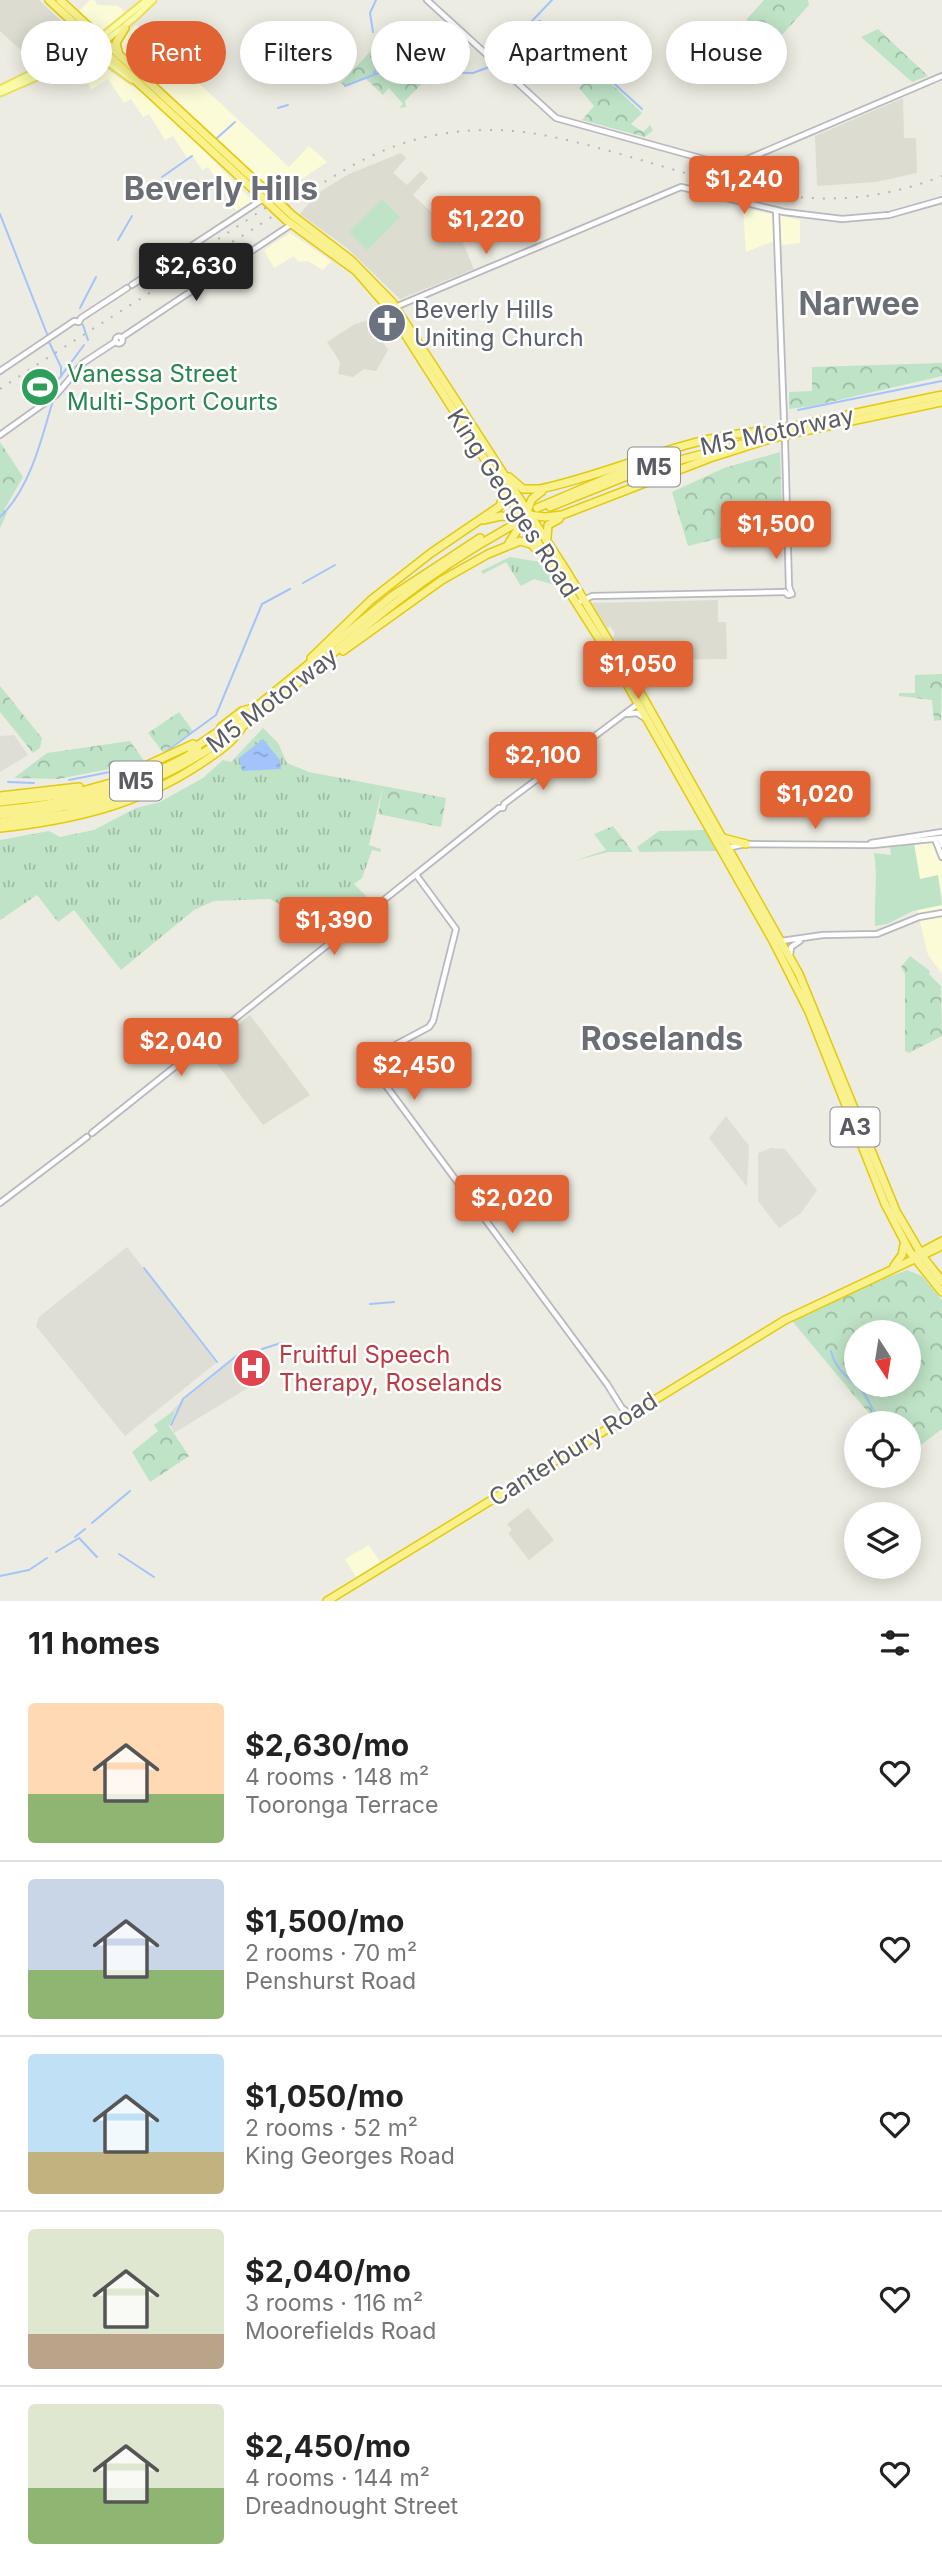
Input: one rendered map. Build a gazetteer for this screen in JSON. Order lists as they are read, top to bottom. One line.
{"streets":{"highway":["M5 Motorway","M5","King Georges Road","A3","Canterbury Road"]},"crossings":[["M5 Motorway","M5"],["M5 Motorway","King Georges Road"],["King Georges Road","Canterbury Road"]],"districts":["Beverly Hills","Narwee","Roselands"],"places":{"church":["Beverly Hills Uniting Church"],"sports":["Vanessa Street Multi-Sport Courts"],"hospital":["Fruitful Speech Therapy, Roselands"]},"north":"bottom","page":{"chip":["Buy","Rent","Filters","New","Apartment","House"],"price":["$1,240","$1,220","$2,630","$1,500","$1,050","$2,100","$1,020","$1,390","$2,040","$2,450","$2,020"],"heading":"11 homes","list":[{"name":"$2,630/mo","note":"4 rooms · 148 m² · Tooronga Terrace"},{"name":"$1,500/mo","note":"2 rooms · 70 m² · Penshurst Road"},{"name":"$1,050/mo","note":"2 rooms · 52 m² · King Georges Road"},{"name":"$2,040/mo","note":"3 rooms · 116 m² · Moorefields Road"},{"name":"$2,450/mo","note":"4 rooms · 144 m² · Dreadnought Street"}]}}
